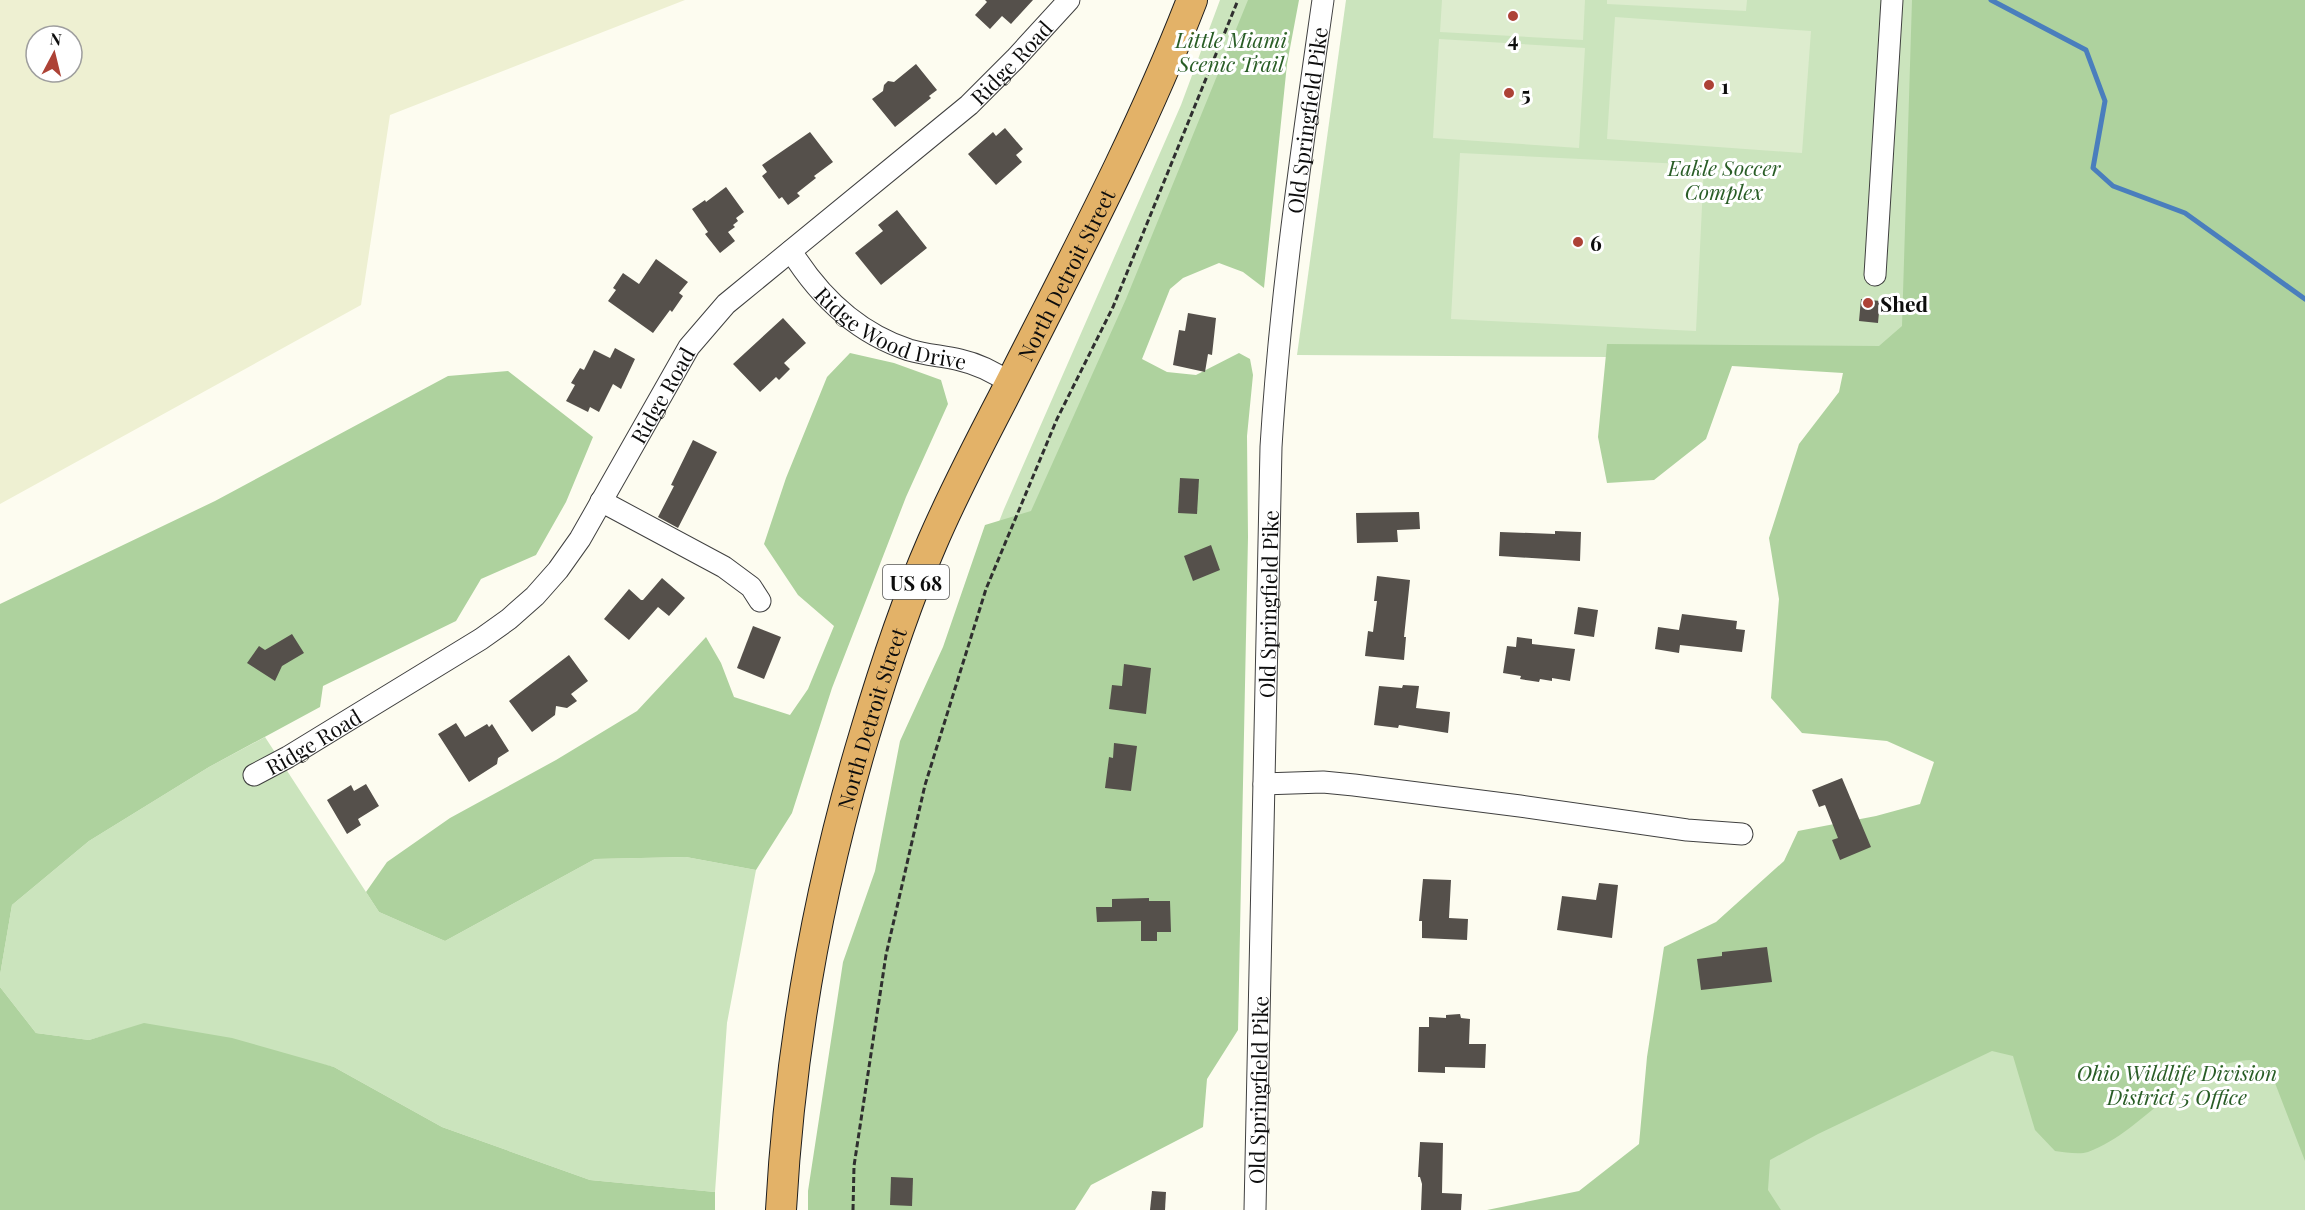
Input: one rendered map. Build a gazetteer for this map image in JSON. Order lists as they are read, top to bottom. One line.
{"streets":{"highway":["North Detroit Street","US 68"],"street":["Ridge Road","Old Springfield Pike","Ridge Wood Drive"]},"crossings":[["Ridge Road","Ridge Wood Drive"],["North Detroit Street","Ridge Wood Drive"]],"parks":["Little Miami Scenic Trail","Eakle Soccer Complex","Ohio Wildlife Division District 5 Office"],"places":["4","1","5","6","Shed"],"north":"top"}
